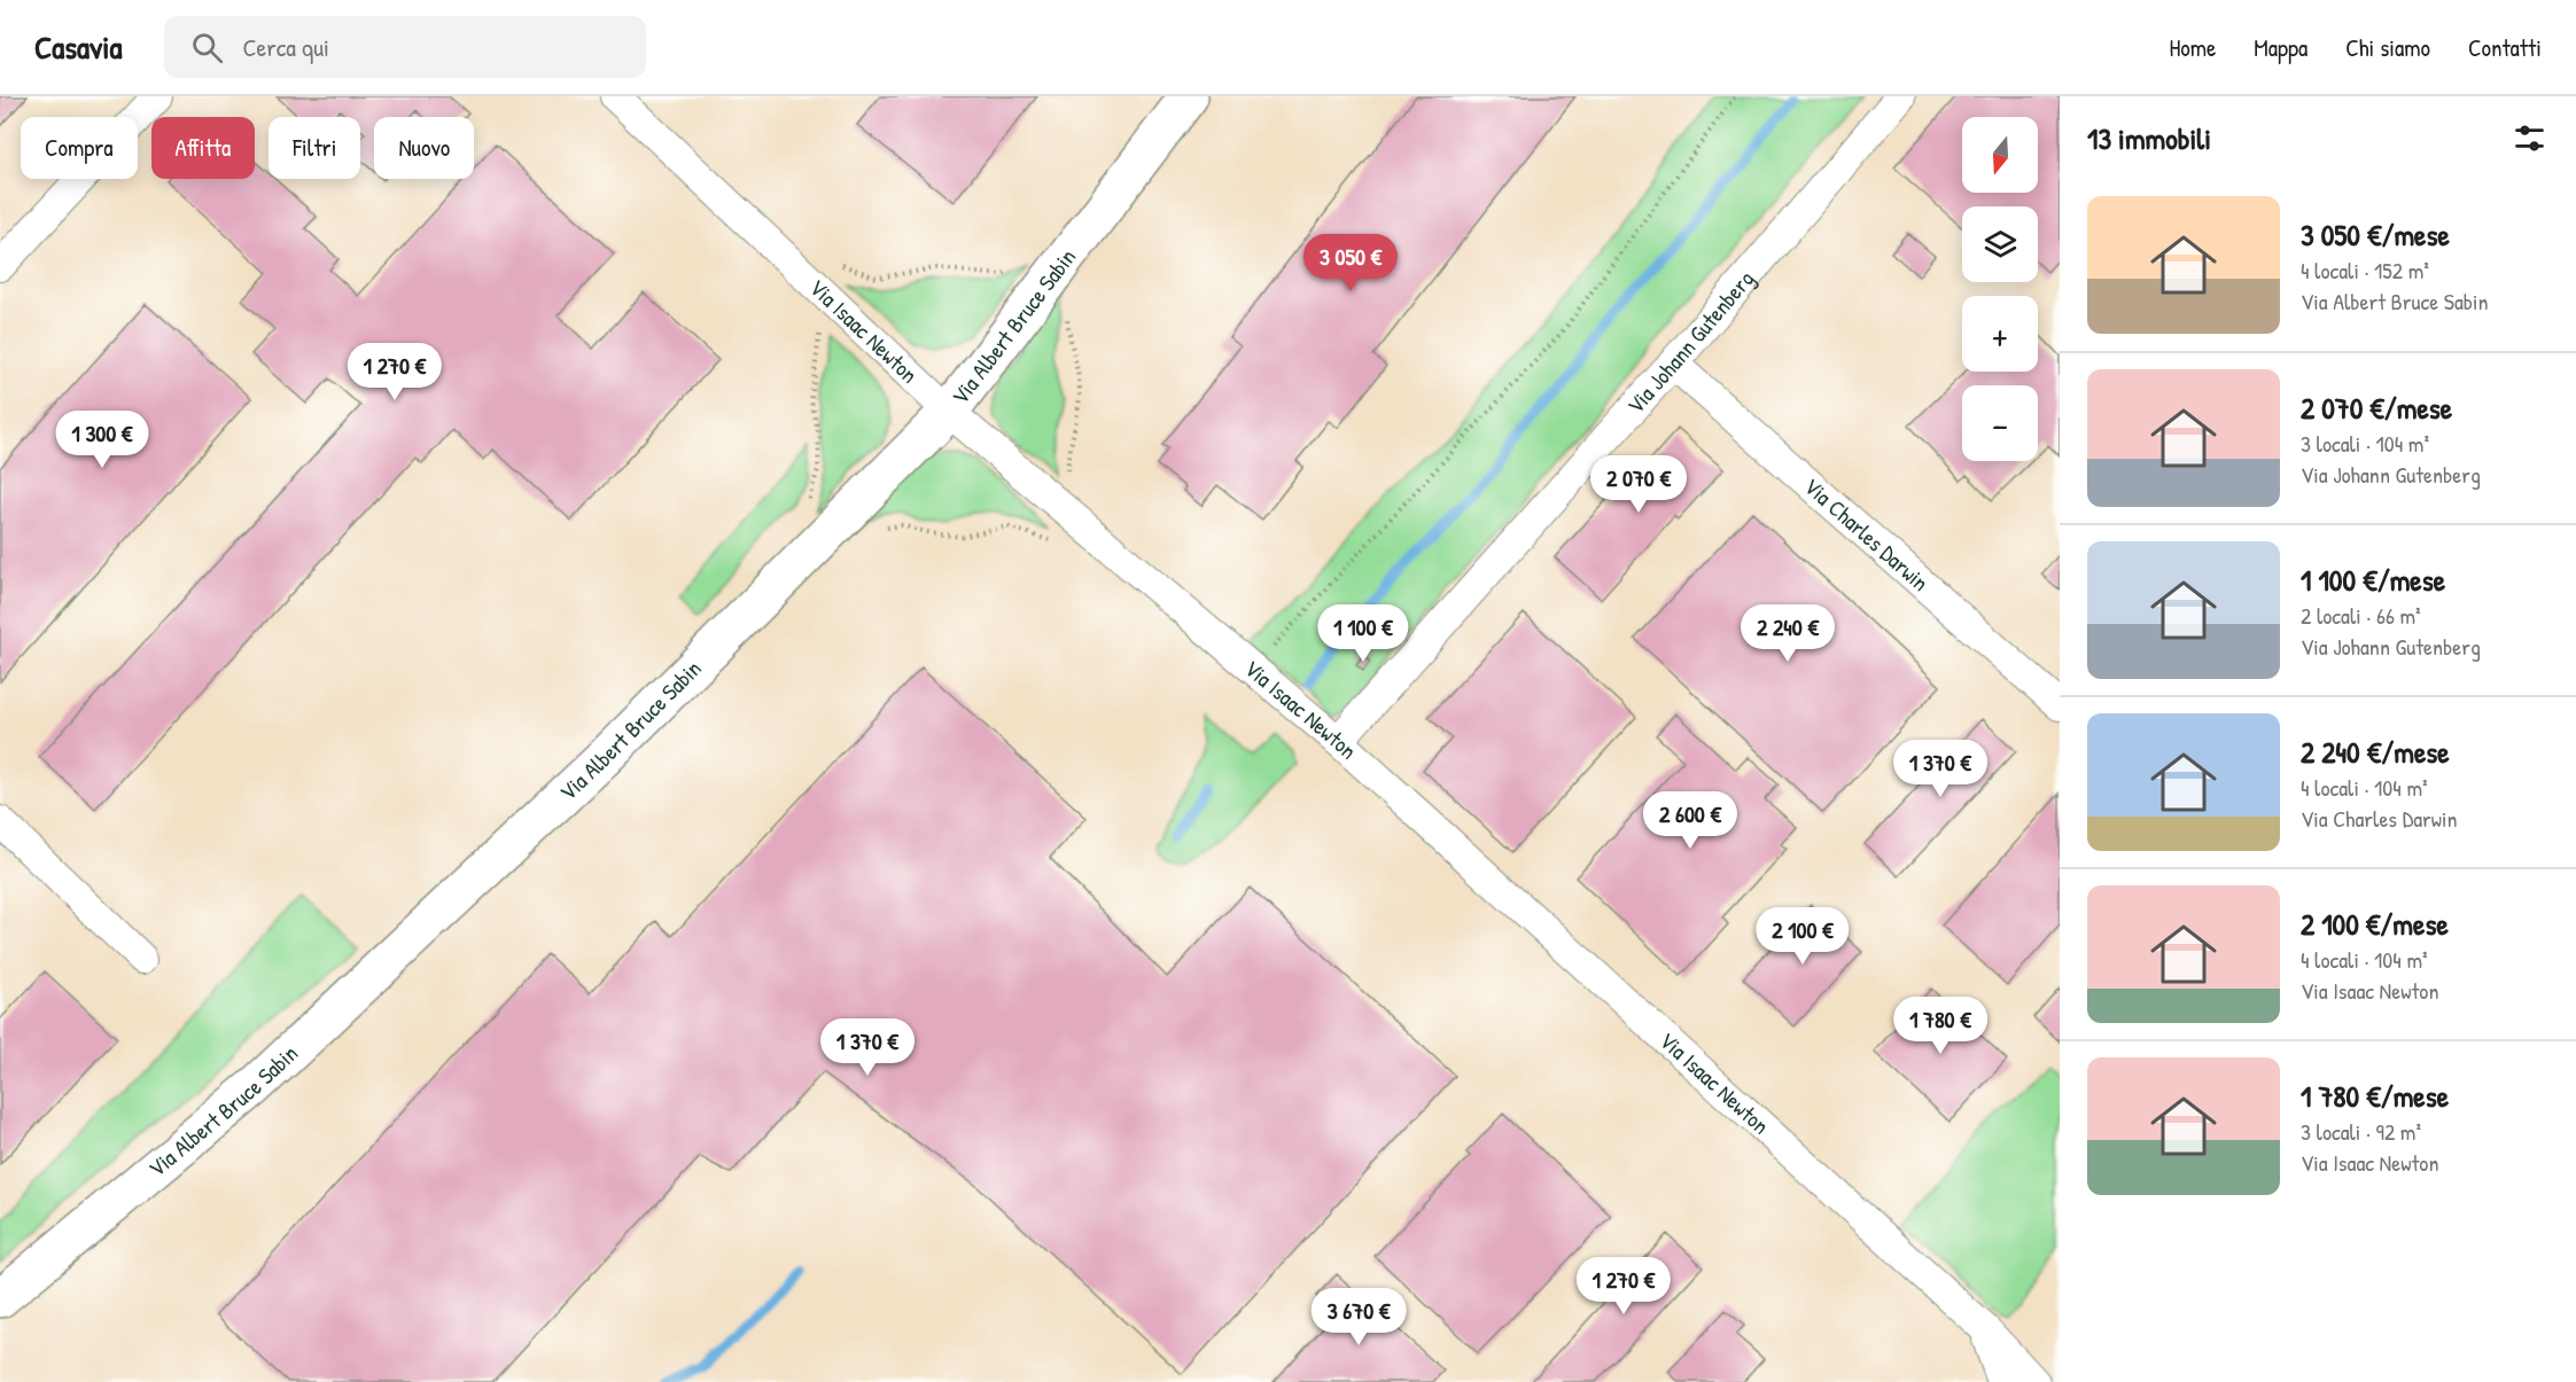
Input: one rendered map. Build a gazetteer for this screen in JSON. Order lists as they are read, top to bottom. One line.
{"streets":{"street":["Via Albert Bruce Sabin","Via Isaac Newton","Via Johann Gutenberg","Via Charles Darwin"]},"crossings":[["Via Albert Bruce Sabin","Via Isaac Newton"],["Via Isaac Newton","Via Johann Gutenberg"],["Via Johann Gutenberg","Via Charles Darwin"]],"north":"bottom","page":{"header":"Casavia","search":"Cerca qui","nav":["Home","Mappa","Chi siamo","Contatti"],"heading":"13 immobili","map_buttons":["+","−"],"chip":["Compra","Affitta","Filtri","Nuovo"],"list":[{"name":"3 050 €/mese","note":"4 locali · 152 m² · Via Albert Bruce Sabin"},{"name":"2 070 €/mese","note":"3 locali · 104 m² · Via Johann Gutenberg"},{"name":"1 100 €/mese","note":"2 locali · 66 m² · Via Johann Gutenberg"},{"name":"2 240 €/mese","note":"4 locali · 104 m² · Via Charles Darwin"},{"name":"2 100 €/mese","note":"4 locali · 104 m² · Via Isaac Newton"},{"name":"1 780 €/mese","note":"3 locali · 92 m² · Via Isaac Newton"}],"price":["3 050 €","1 270 €","1 300 €","2 070 €","1 100 €","2 240 €","1 370 €","2 600 €","2 100 €","1 780 €","1 370 €","1 270 €","3 670 €"]}}
